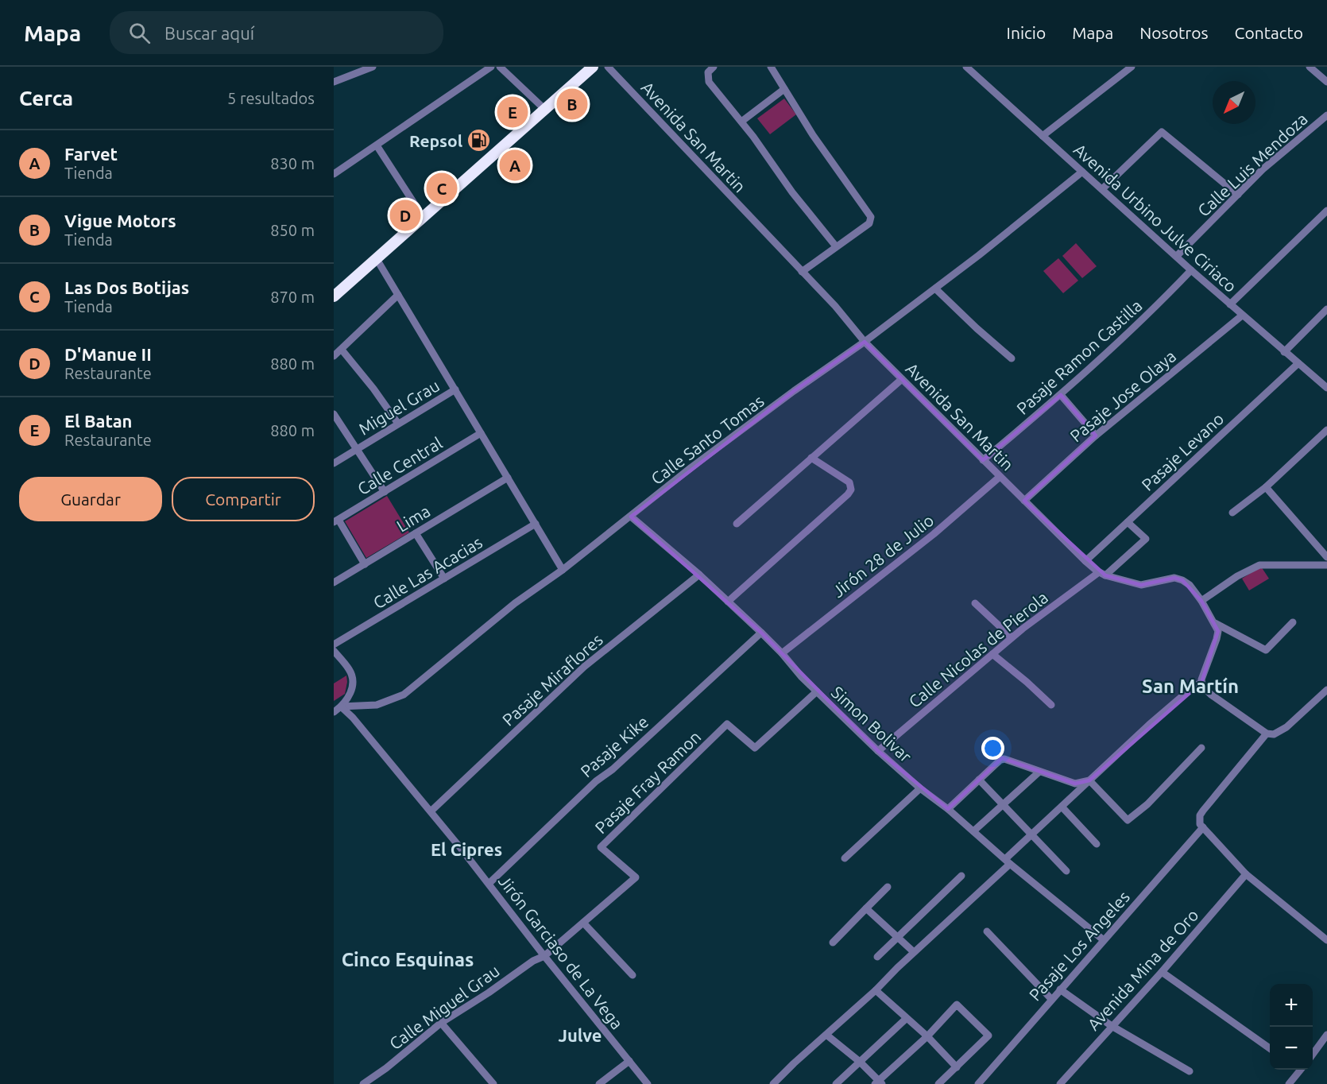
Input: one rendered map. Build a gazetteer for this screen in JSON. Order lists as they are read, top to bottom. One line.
{"streets":{"street":["Avenida San Martin","Calle Luis Mendoza","Avenida Urbino Julve Ciriaco","Pasaje Ramon Castilla","Pasaje Jose Olaya","Miguel Grau","Calle Santo Tomas","Pasaje Levano","Calle Central","Lima","Jirón 28 de Julio","Calle Las Acacias","Calle Nicolas de Pierola","Pasaje Miraflores","Simon Bolivar","Pasaje Kike","Pasaje Fray Ramon","Pasaje Los Angeles","Jirón Garciaso de La Vega","Avenida Mina de Oro","Calle Miguel Grau"]},"crossings":[["Avenida San Martin","Pasaje Ramon Castilla"],["Avenida San Martin","Pasaje Jose Olaya"],["Avenida San Martin","Calle Santo Tomas"],["Avenida San Martin","Pasaje Levano"],["Avenida San Martin","Jirón 28 de Julio"],["Avenida San Martin","Calle Nicolas de Pierola"],["Calle Luis Mendoza","Avenida Urbino Julve Ciriaco"],["Avenida Urbino Julve Ciriaco","Pasaje Ramon Castilla"],["Avenida Urbino Julve Ciriaco","Pasaje Jose Olaya"],["Avenida Urbino Julve Ciriaco","Calle Santo Tomas"],["Avenida Urbino Julve Ciriaco","Pasaje Levano"],["Calle Santo Tomas","Simon Bolivar"],["Calle Santo Tomas","Jirón Garciaso de La Vega"],["Pasaje Levano","Calle Nicolas de Pierola"],["Jirón 28 de Julio","Simon Bolivar"],["Calle Nicolas de Pierola","Simon Bolivar"],["Pasaje Miraflores","Simon Bolivar"],["Pasaje Miraflores","Jirón Garciaso de La Vega"],["Simon Bolivar","Pasaje Kike"],["Simon Bolivar","Pasaje Fray Ramon"],["Simon Bolivar","Pasaje Los Angeles"],["Pasaje Kike","Jirón Garciaso de La Vega"],["Pasaje Fray Ramon","Jirón Garciaso de La Vega"],["Pasaje Fray Ramon","Calle Miguel Grau"],["Jirón Garciaso de La Vega","Calle Miguel Grau"]],"districts":["San Martín","El Cipres","Cinco Esquinas","Julve"],"places":{"fuel station":["Repsol"]},"north":"bottom left","page":{"header":"Mapa","search":"Buscar aquí","nav":["Inicio","Mapa","Nosotros","Contacto"],"heading":["Cerca","5 resultados"],"pins":["B","E","A","C","D"],"list":[{"mark":"A","name":"Farvet","note":"Tienda","value":"830 m"},{"mark":"B","name":"Vigue Motors","note":"Tienda","value":"850 m"},{"mark":"C","name":"Las Dos Botijas","note":"Tienda","value":"870 m"},{"mark":"D","name":"D'Manue II","note":"Restaurante","value":"880 m"},{"mark":"E","name":"El Batan","note":"Restaurante","value":"880 m"}],"buttons":["Guardar","Compartir"],"map_buttons":["+","−"]}}
